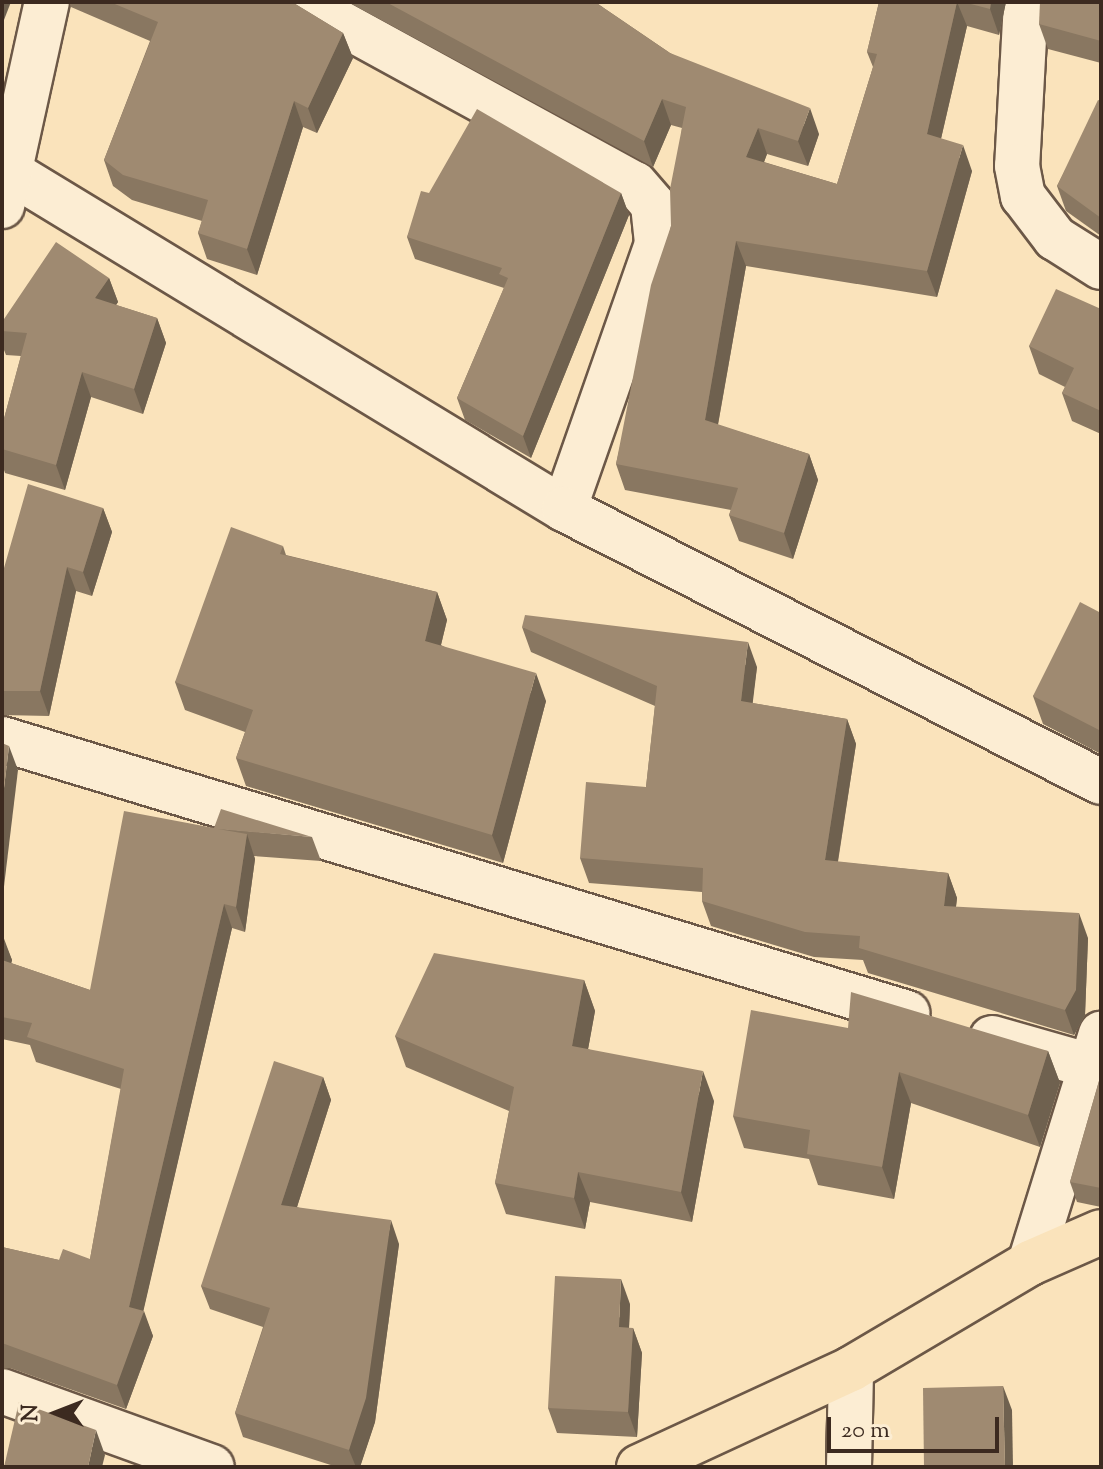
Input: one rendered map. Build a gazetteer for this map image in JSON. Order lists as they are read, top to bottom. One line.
{"scale_bar":"20 m","north":"left"}
